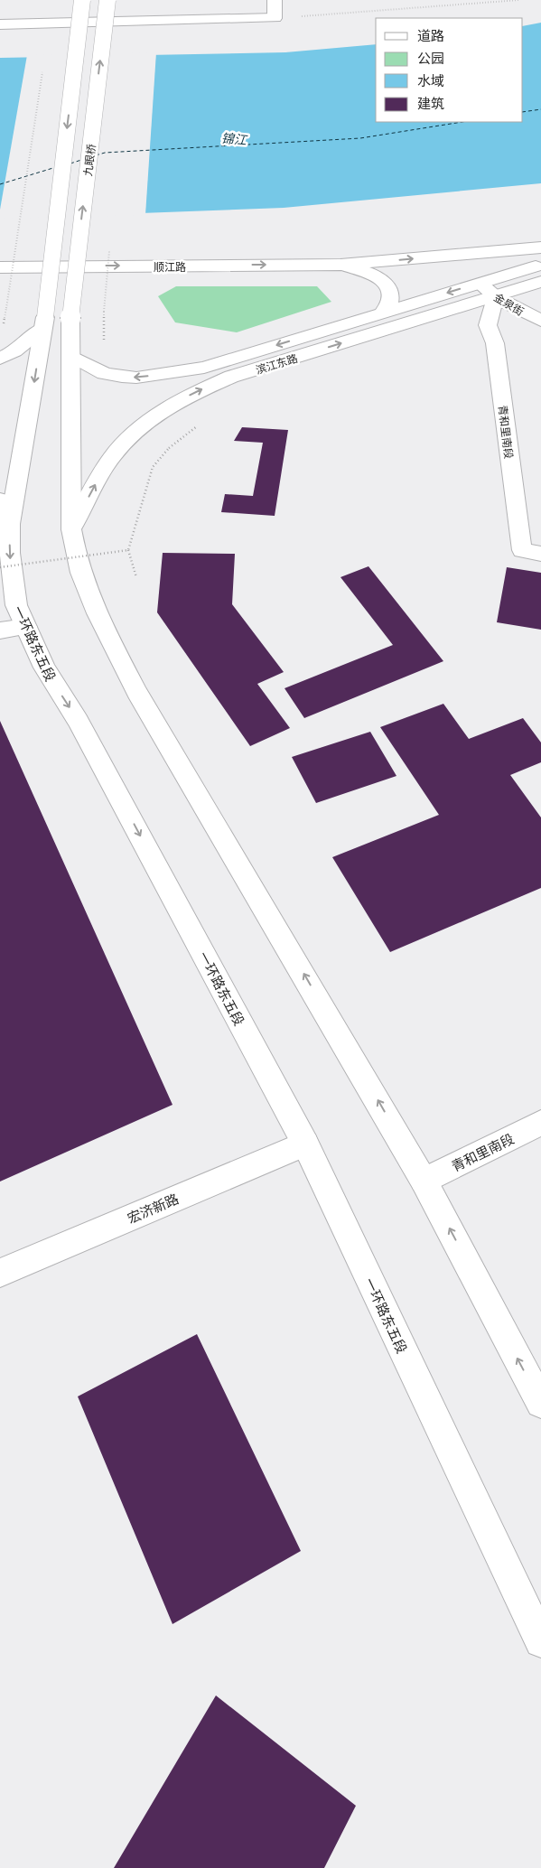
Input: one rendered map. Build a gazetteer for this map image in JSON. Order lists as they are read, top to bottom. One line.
{"streets":{"main road":["九眼桥","顺江路","金泉街","滨江东路","青和里南段","一环路东五段","宏济新路"]},"crossings":[["九眼桥","一环路东五段"],["金泉街","滨江东路"],["金泉街","青和里南段"],["滨江东路","青和里南段"],["一环路东五段","宏济新路"]],"water":["锦江"],"legend":["道路","公园","水域","建筑"]}
